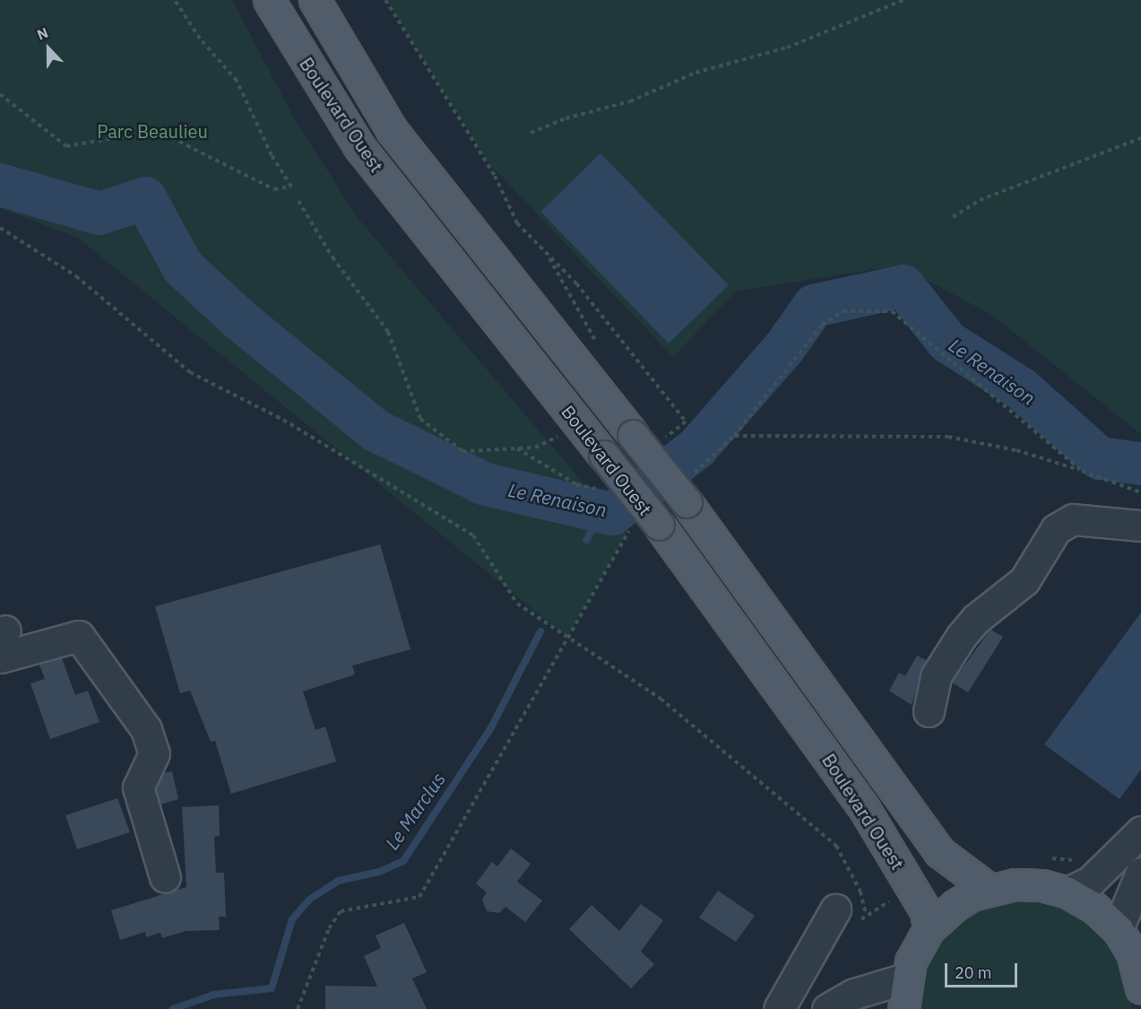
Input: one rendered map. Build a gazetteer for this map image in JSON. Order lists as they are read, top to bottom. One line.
{"streets":{"main road":["Boulevard Ouest"]},"water":["Le Renaison","Le Marclus"],"parks":["Parc Beaulieu"],"scale_bar":"20 m","north":"top"}
